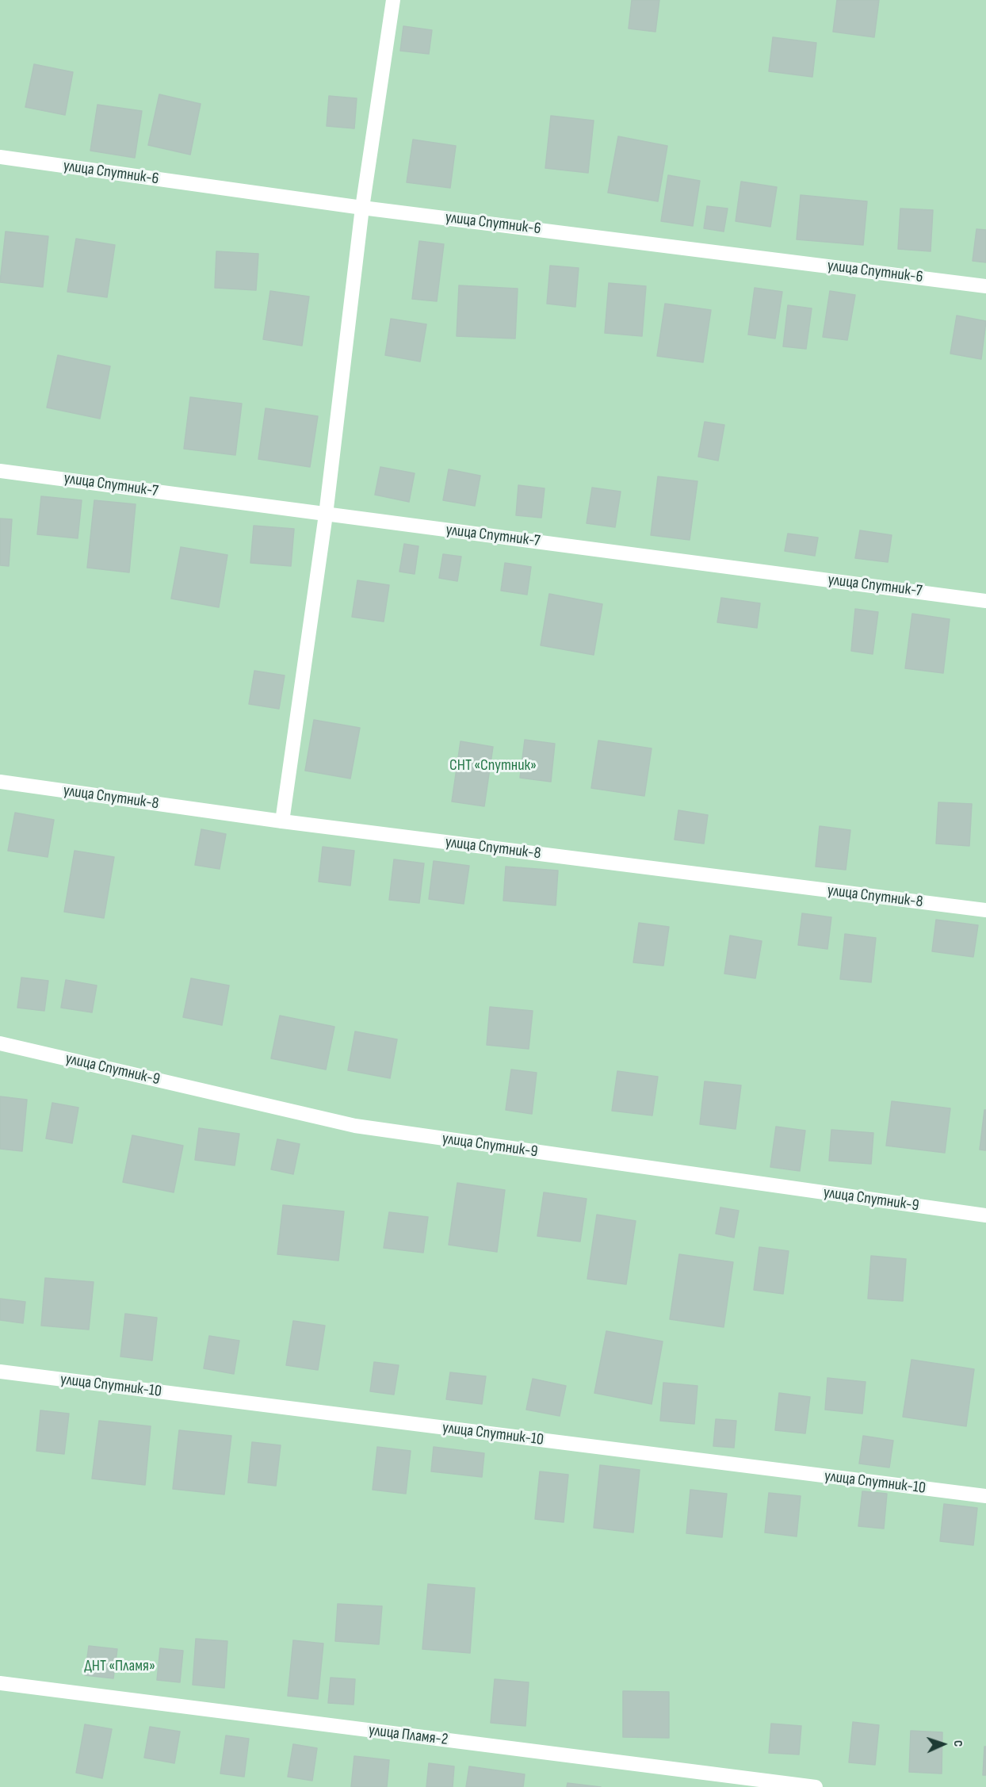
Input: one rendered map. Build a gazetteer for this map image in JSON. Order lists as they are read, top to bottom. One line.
{"streets":{"street":["улица Спутник-6","улица Спутник-7","улица Спутник-8","улица Спутник-9","улица Спутник-10","улица Пламя-2"]},"parks":["СНТ «Спутник»","ДНТ «Пламя»"],"north":"right"}
